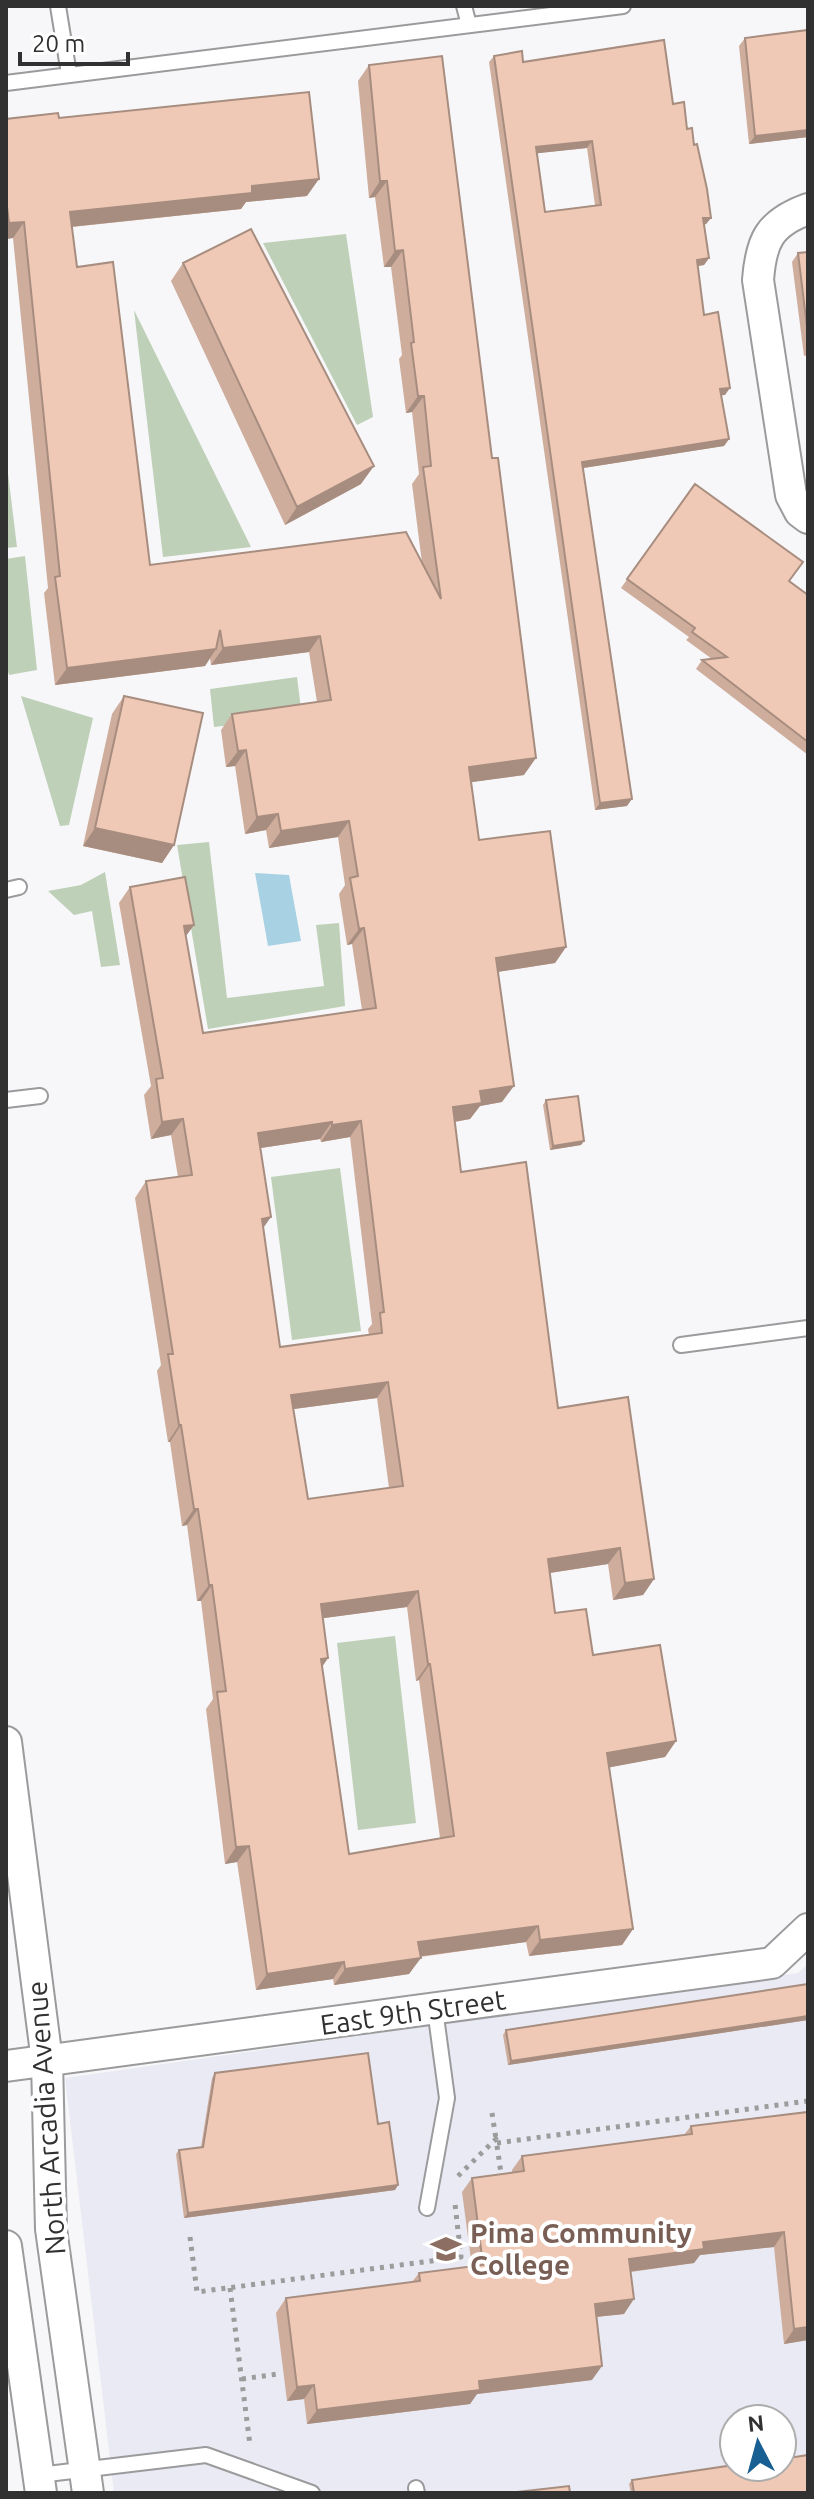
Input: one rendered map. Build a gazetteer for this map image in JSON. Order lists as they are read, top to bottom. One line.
{"streets":{"street":["East 9th Street","North Arcadia Avenue"]},"crossings":[["East 9th Street","North Arcadia Avenue"]],"places":{"school or university":["Pima Community College"]},"scale_bar":"20 m","north":"top"}
